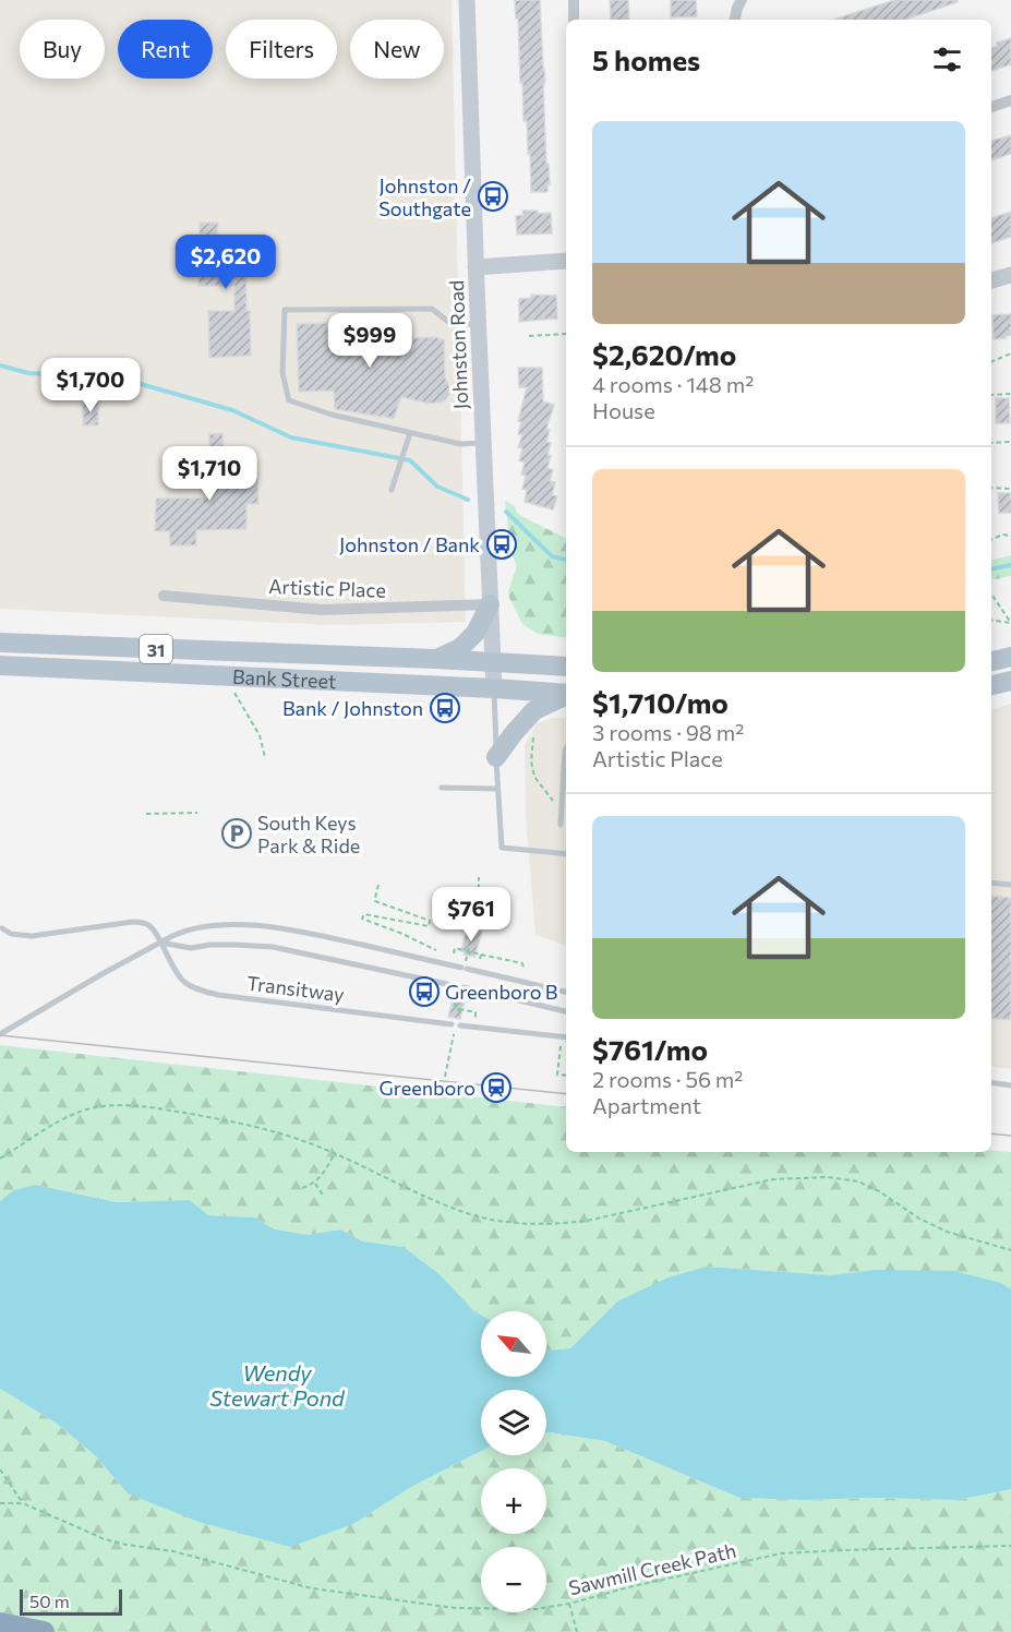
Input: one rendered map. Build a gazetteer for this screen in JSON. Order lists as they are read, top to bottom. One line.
{"streets":{"main road":["31","Bank Street"],"street":["Johnston Road","Artistic Place"],"lane":["Transitway"],"path":["Sawmill Creek Path"]},"crossings":[["Johnston Road","Artistic Place"],["Johnston Road","Bank Street"]],"water":["Wendy Stewart Pond"],"places":{"bus stop":["Johnston / Southgate","Johnston / Bank","Bank / Johnston","Greenboro B"],"parking":["South Keys Park & Ride"],"station":["Greenboro"]},"scale_bar":"50 m","north":"top left","page":{"chip":["Buy","Rent","Filters","New"],"heading":"5 homes","list":[{"name":"$2,620/mo","note":"4 rooms · 148 m² · House"},{"name":"$1,710/mo","note":"3 rooms · 98 m² · Artistic Place"},{"name":"$761/mo","note":"2 rooms · 56 m² · Apartment"}],"price":["$2,620","$999","$1,700","$1,710","$761"],"map_buttons":["+","−"],"scale":"50 m"}}
